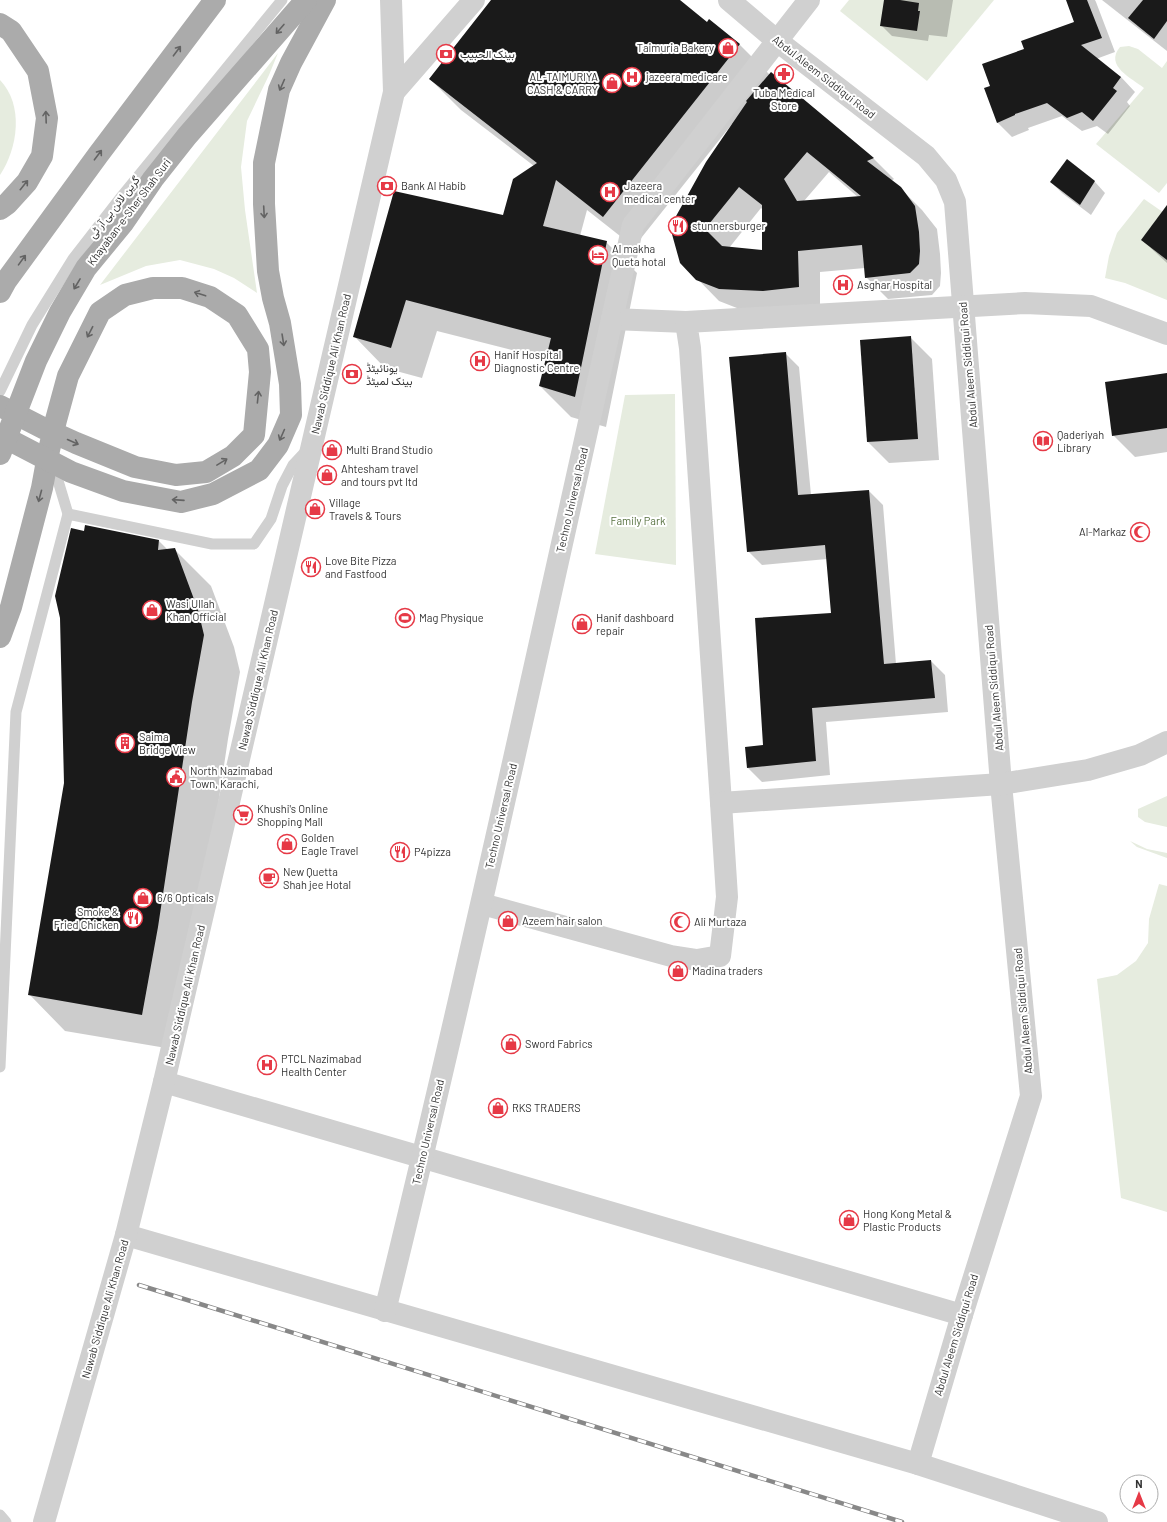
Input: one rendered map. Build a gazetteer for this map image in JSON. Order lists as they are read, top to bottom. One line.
{"streets":{"main road":["Khayaban-e-Sher Shah Suri"],"street":["Abdul Aleem Siddiqui Road","Nawab Siddique Ali Khan Road","Techno Universal Road"],"lane":["گرین لائن بی آر ٹی"]},"crossings":[["Abdul Aleem Siddiqui Road","Techno Universal Road"]],"parks":["Family Park"],"places":{"shop":["Taimuria Bakery","AL-TAIMURIYA CASH & CARRY","Multi Brand Studio","Ahtesham travel and tours pvt ltd","Village Travels & Tours","Wasi Ullah Khan Official","Hanif dashboard repair","Golden Eagle Travel","6/6 Opticals","Azeem hair salon","Madina traders","Sword Fabrics","RKS TRADERS","Hong Kong Metal & Plastic Products"],"bank":["بينک الحبيب","Bank Al Habib","یونائیٹڈ بینک لمیٹڈ"],"pharmacy":["Tuba Medical Store"],"hospital":["jazeera medicare","Jazeera medical center","Asghar Hospital","Hanif Hospital Diagnostic Centre","PTCL Nazimabad Health Center"],"restaurant":["stunnersburger","Love Bite Pizza and Fastfood","P4pizza","Smoke & Fried Chicken"],"hotel":["Al makha Queta hotal"],"library":["Qaderiyah Library"],"mosque":["Al-Markaz","Ali Murtaza"],"sports":["Mag Physique"],"building":["Saima Bridge View"],"public building":["North Nazimabad Town, Karachi,"],"supermarket":["Khushi's Online Shopping Mall"],"cafe":["New Quetta Shah jee Hotal"]},"north":"top"}
